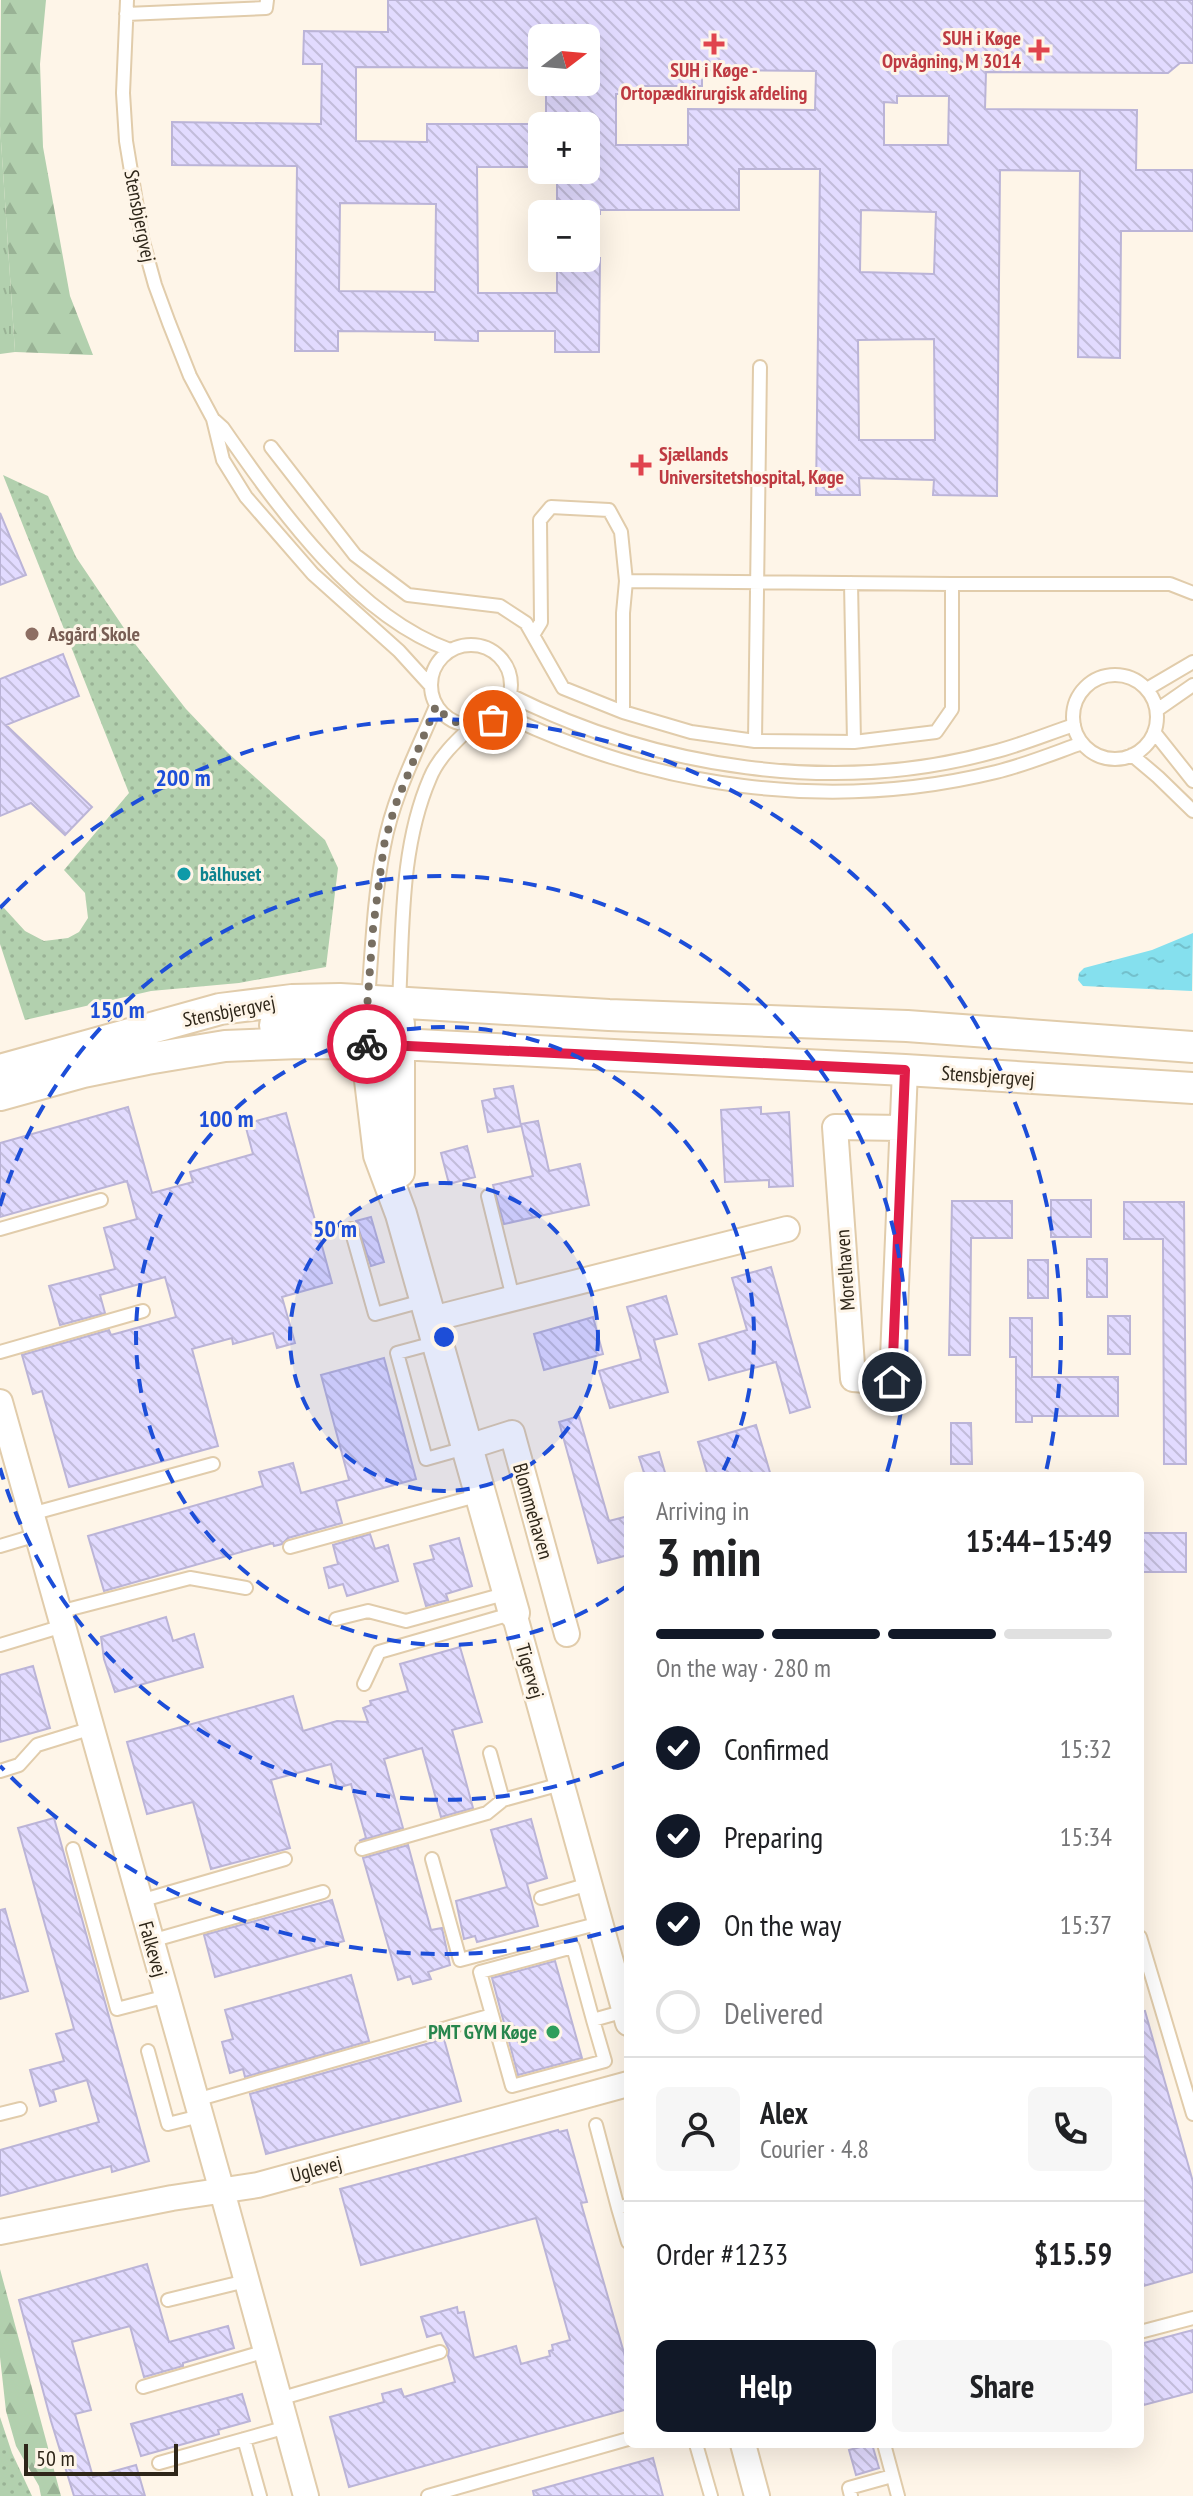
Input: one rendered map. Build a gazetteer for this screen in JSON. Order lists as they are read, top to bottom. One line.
{"streets":{"street":["Stensbjergvej","Morelhaven","Blommehaven","Tigervej","Falkevej","Uglevej"]},"crossings":[["Stensbjergvej","Morelhaven"],["Stensbjergvej","Tigervej"],["Blommehaven","Tigervej"],["Falkevej","Uglevej"]],"places":{"health":["SUH i Køge - Ortopædkirurgisk afdeling","SUH i Køge Opvågning, M 3014","Sjællands Universitetshospital, Køge"],"other":["Asgård Skole","bålhuset","PMT GYM Køge"]},"scale_bar":"50 m","north":"right","page":{"map_buttons":["+","−"],"heading":["3 min","Arriving in","15:44–15:49"],"panel":["Alex","Courier · 4.8","Order #1233","$15.59"],"bar":"On the way · 280 m","list":[["Confirmed","15:32"],["Preparing","15:34"],["On the way","15:37"],"Delivered"],"buttons":["Help","Share"],"scale":"50 m"},"rings":["200 m","150 m","100 m","50 m"]}
